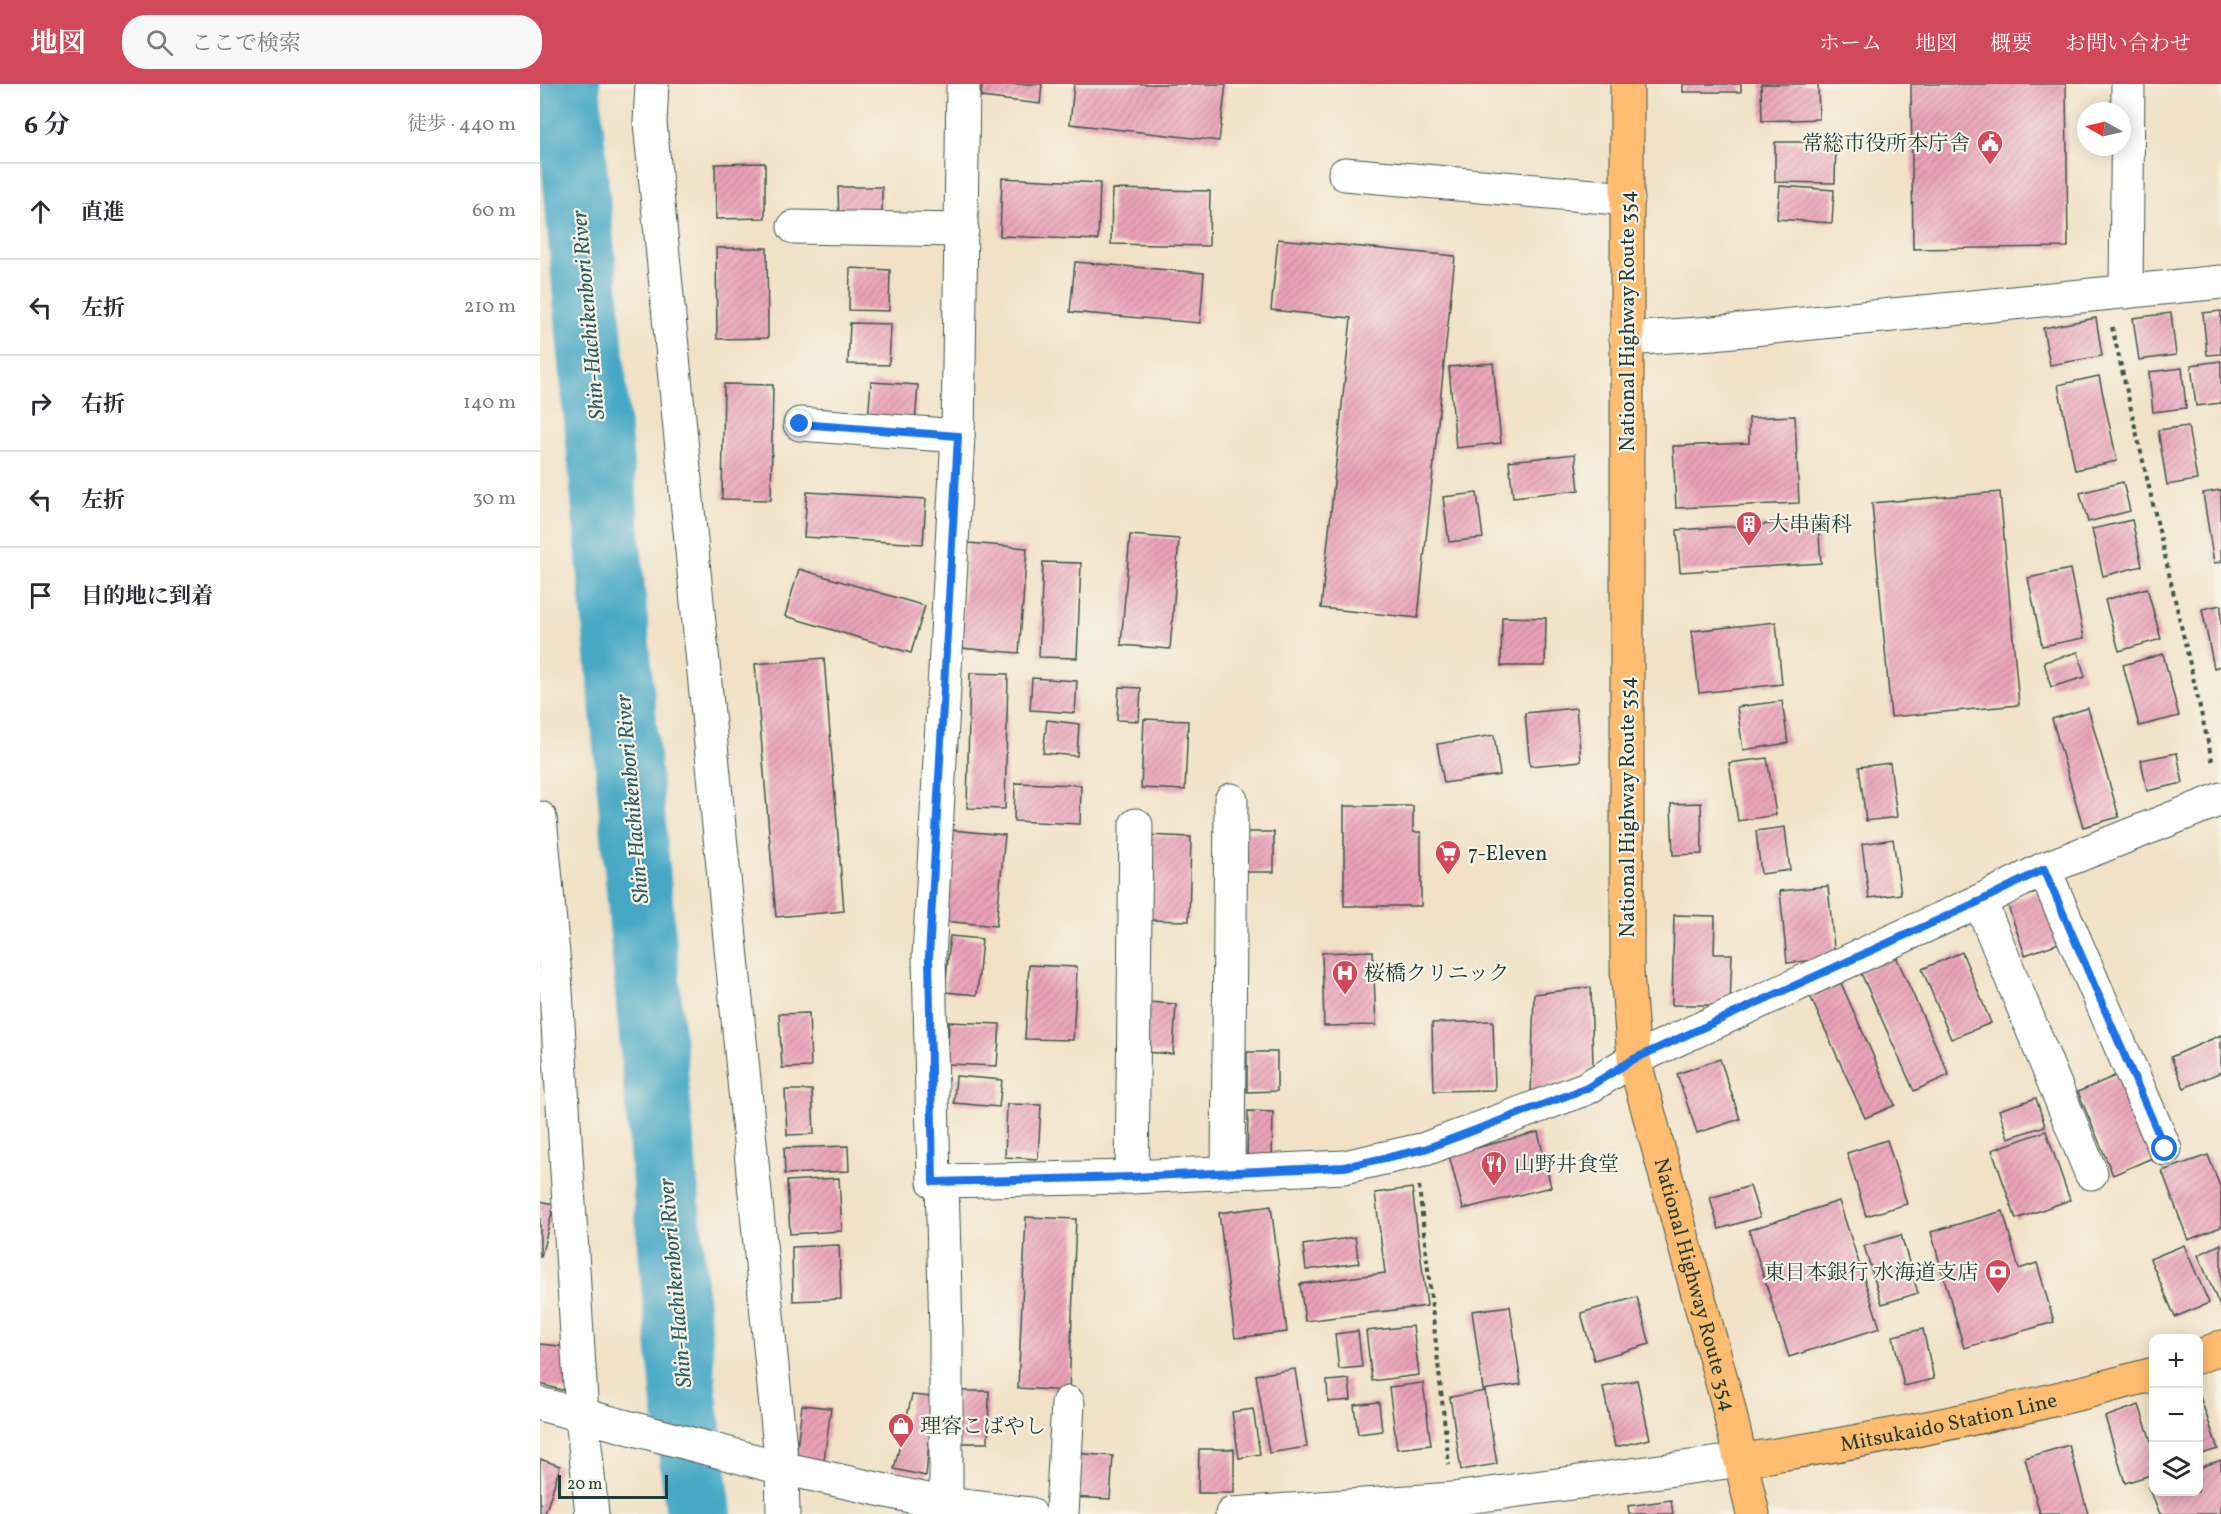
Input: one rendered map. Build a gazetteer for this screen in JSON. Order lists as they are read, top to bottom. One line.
{"streets":{"main road":["National Highway Route 354","Mitsukaido Station Line"]},"crossings":[["National Highway Route 354","Mitsukaido Station Line"]],"water":["Shin-Hachikenbori River"],"places":{"public building":["常総市役所本庁舎"],"building":["大串歯科"],"supermarket":["7-Eleven"],"hospital":["桜橋クリニック"],"restaurant":["山野井食堂"],"bank":["東日本銀行 水海道支店"],"shop":["理容こばやし"]},"scale_bar":"20 m","north":"left","page":{"header":"地図","search":"ここで検索","nav":["ホーム","地図","概要","お問い合わせ"],"heading":["6 分","徒歩 · 440 m"],"list":[["直進","60 m"],["左折","210 m"],["右折","140 m"],["左折","30 m"],"目的地に到着"],"map_buttons":["+","−"],"scale":"20 m"}}
